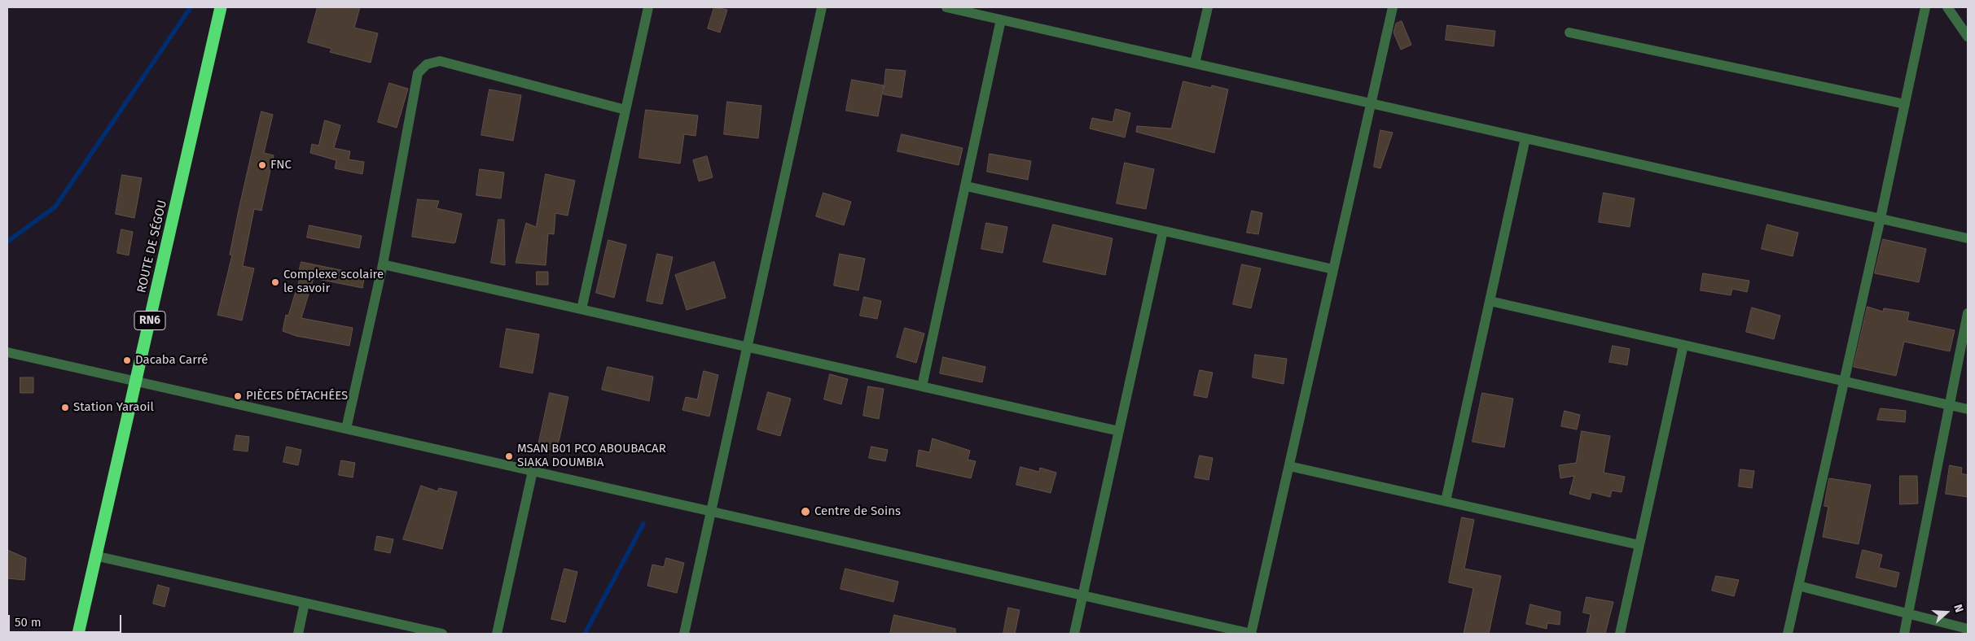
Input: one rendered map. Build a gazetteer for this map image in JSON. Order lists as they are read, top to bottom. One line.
{"streets":{"highway":["ROUTE DE SÉGOU","RN6"]},"places":["FNC","Complexe scolaire le savoir","Dacaba Carré","PIÈCES DÉTACHÉES","Station Yaraoil","MSAN B01 PCO ABOUBACAR SIAKA DOUMBIA","Centre de Soins"],"scale_bar":"50 m","north":"right"}
